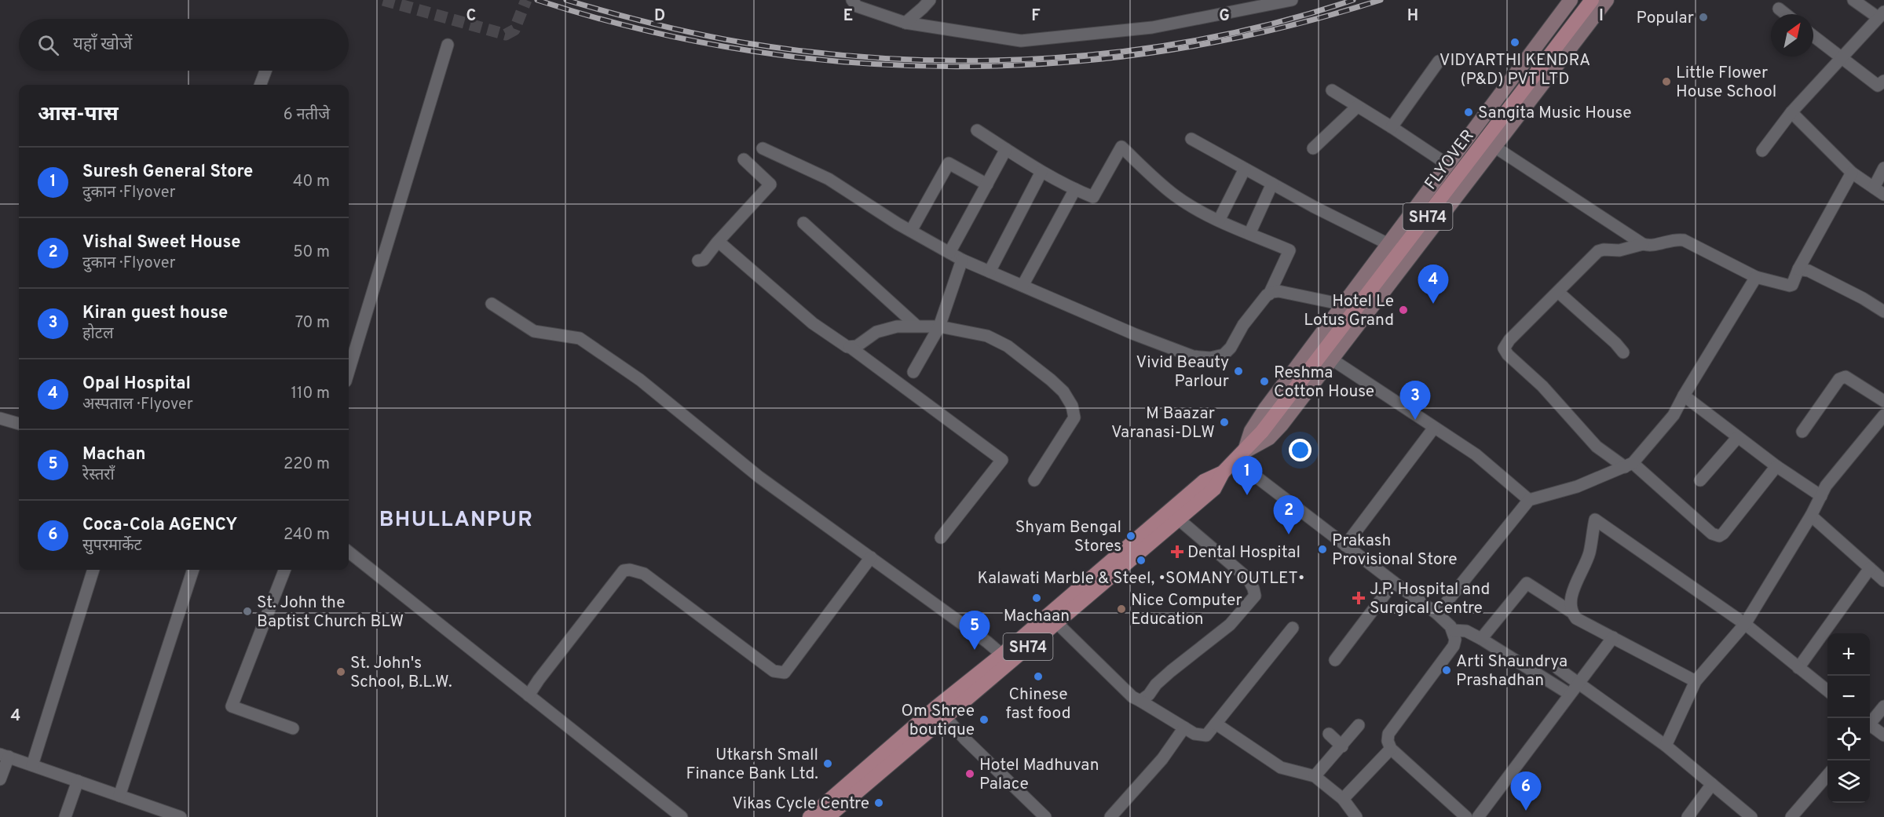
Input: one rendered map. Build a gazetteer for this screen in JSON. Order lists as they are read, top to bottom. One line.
{"streets":{"main road":["FLYOVER","SH74"]},"crossings":[["FLYOVER","SH74"]],"districts":["BHULLANPUR"],"places":{"other":["Popular","VIDYARTHI KENDRA (P&D) PVT LTD","Little Flower House School","Sangita Music House","Hotel Le Lotus Grand","Vivid Beauty Parlour","Reshma Cotton House","M Baazar Varanasi-DLW","Shyam Bengal Stores","Prakash Provisional Store","Kalawati Marble & Steel, •SOMANY OUTLET•","Machaan","Nice Computer Education","St. John the Baptist Church BLW","Arti Shaundrya Prashadhan","St. John's School, B.L.W.","Chinese fast food","Om Shree boutique","Utkarsh Small Finance Bank Ltd.","Hotel Madhuvan Palace","Vikas Cycle Centre"],"health":["Dental Hospital","J.P. Hospital and Surgical Centre"]},"north":"top right","page":{"search":"यहाँ खोजें","heading":["आस-पास","6 नतीजे"],"list":[{"mark":"1","name":"Suresh General Store","note":"दुकान · Flyover","value":"40 m"},{"mark":"2","name":"Vishal Sweet House","note":"दुकान · Flyover","value":"50 m"},{"mark":"3","name":"Kiran guest house","note":"होटल","value":"70 m"},{"mark":"4","name":"Opal Hospital","note":"अस्पताल · Flyover","value":"110 m"},{"mark":"5","name":"Machan","note":"रेस्तराँ","value":"220 m"},{"mark":"6","name":"Coca-Cola AGENCY","note":"सुपरमार्केट","value":"240 m"}],"pins":["4","3","1","2","5","6"],"map_buttons":["+","−"]},"grid":{"columns":["C","D","E","F","G","H","I"],"rows":["4"]}}
